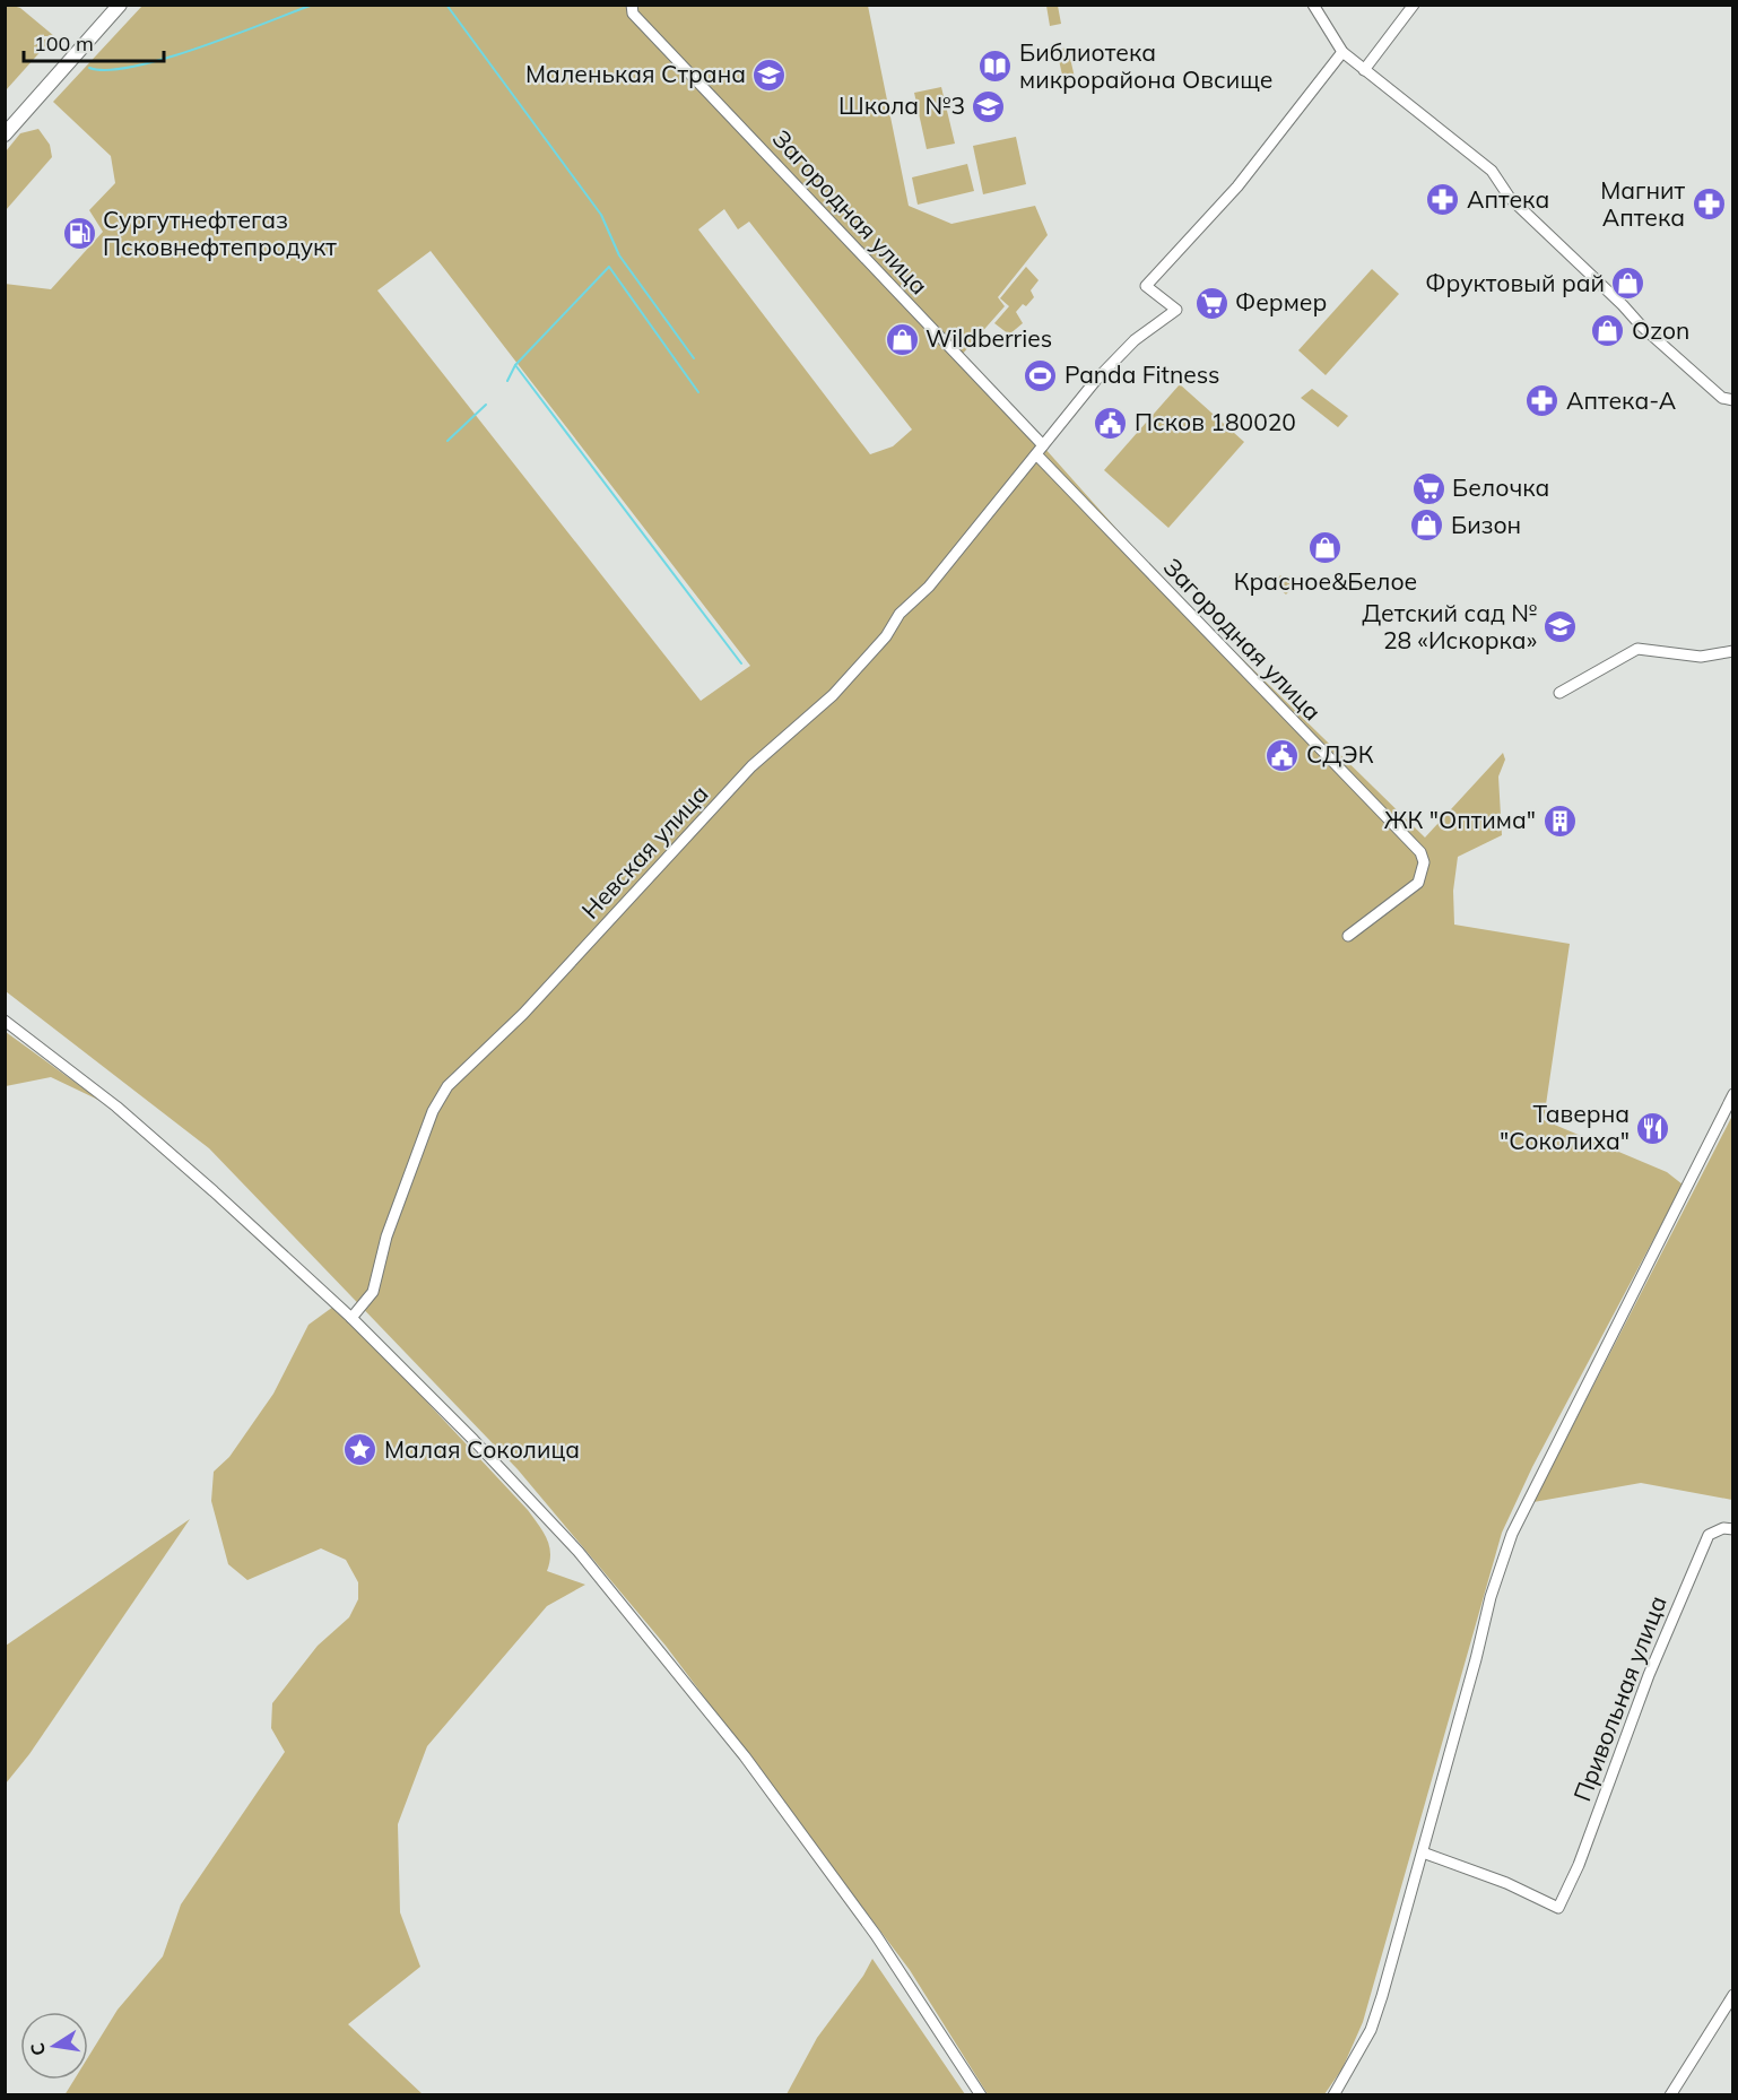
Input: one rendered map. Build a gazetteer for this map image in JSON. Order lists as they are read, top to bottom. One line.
{"streets":{"street":["Загородная улица","Невская улица","Привольная улица"]},"crossings":[["Загородная улица","Невская улица"]],"places":{"library":["Библиотека микрорайона Овсище"],"school or university":["Маленькая Страна","Школа №3","Детский сад № 28 «Искорка»"],"pharmacy":["Аптека","Магнит Аптека","Аптека-А"],"fuel station":["Сургутнефтегаз Псковнефтепродукт"],"shop":["Фруктовый рай","Ozon","Wildberries","Бизон","Красное&Белое"],"supermarket":["Фермер","Белочка"],"sports":["Panda Fitness"],"public building":["Псков 180020","СДЭК"],"building":["ЖК \"Оптима\""],"restaurant":["Таверна \"Соколиха\""],"place":["Малая Соколица"]},"scale_bar":"100 m","north":"left"}
